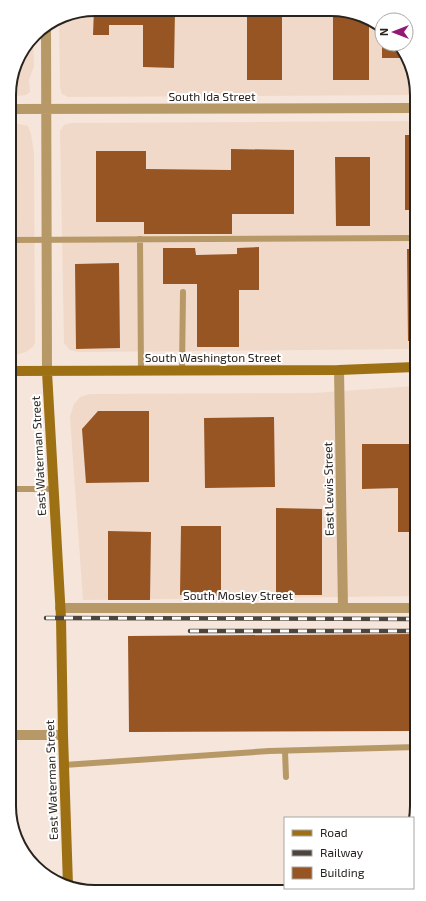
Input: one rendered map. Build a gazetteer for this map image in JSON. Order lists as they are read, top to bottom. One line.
{"streets":{"street":["South Ida Street","South Washington Street","East Waterman Street","East Lewis Street","South Mosley Street"]},"crossings":[["South Ida Street","East Waterman Street"],["South Washington Street","East Waterman Street"],["South Washington Street","East Lewis Street"],["East Waterman Street","South Mosley Street"],["East Lewis Street","South Mosley Street"]],"legend":["Road","Railway","Building"],"north":"left"}
